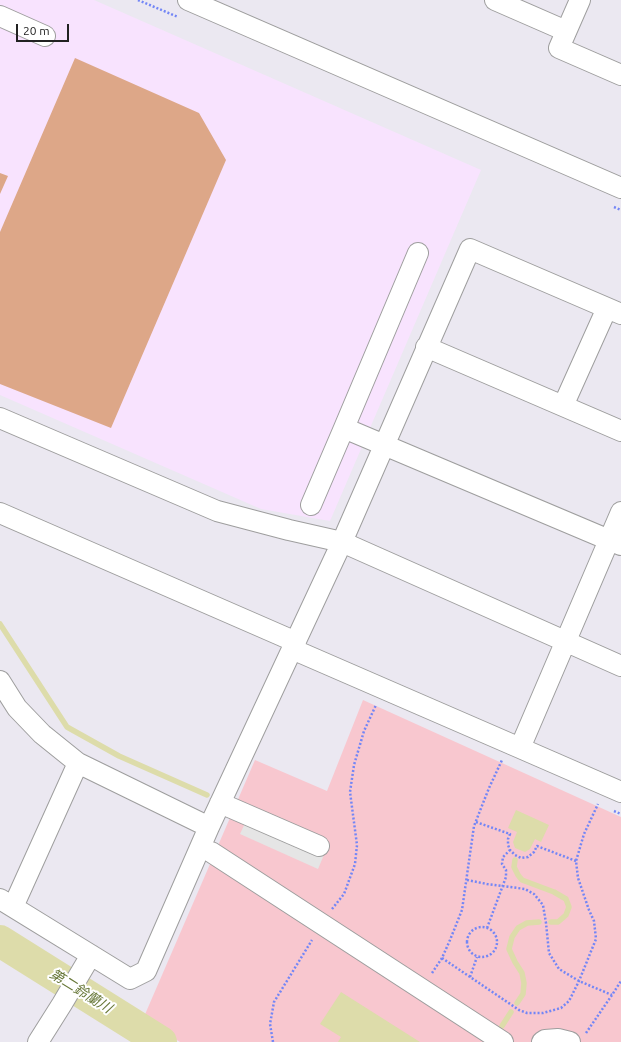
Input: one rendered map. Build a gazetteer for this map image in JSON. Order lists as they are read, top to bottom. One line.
{"water":["第二鈴蘭川"],"scale_bar":"20 m"}
